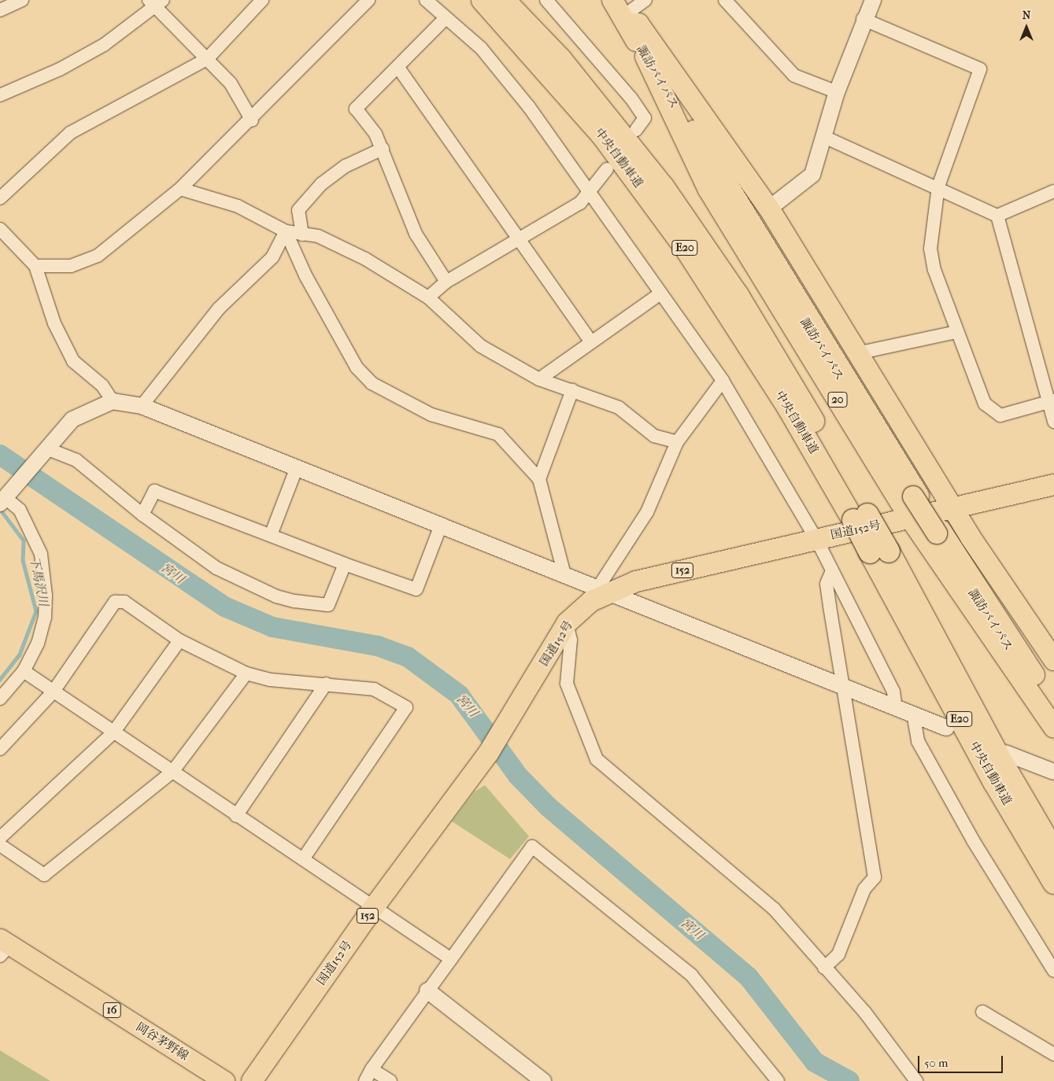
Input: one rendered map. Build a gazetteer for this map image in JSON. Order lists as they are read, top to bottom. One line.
{"streets":{"highway":["諏訪バイパス","中央自動車道","E20","20","国道152号","152"],"main road":["16","岡谷茅野線"]},"crossings":[["諏訪バイパス","20"],["20","国道152号"]],"water":["宮川","下馬沢川"],"scale_bar":"50 m","north":"top"}
